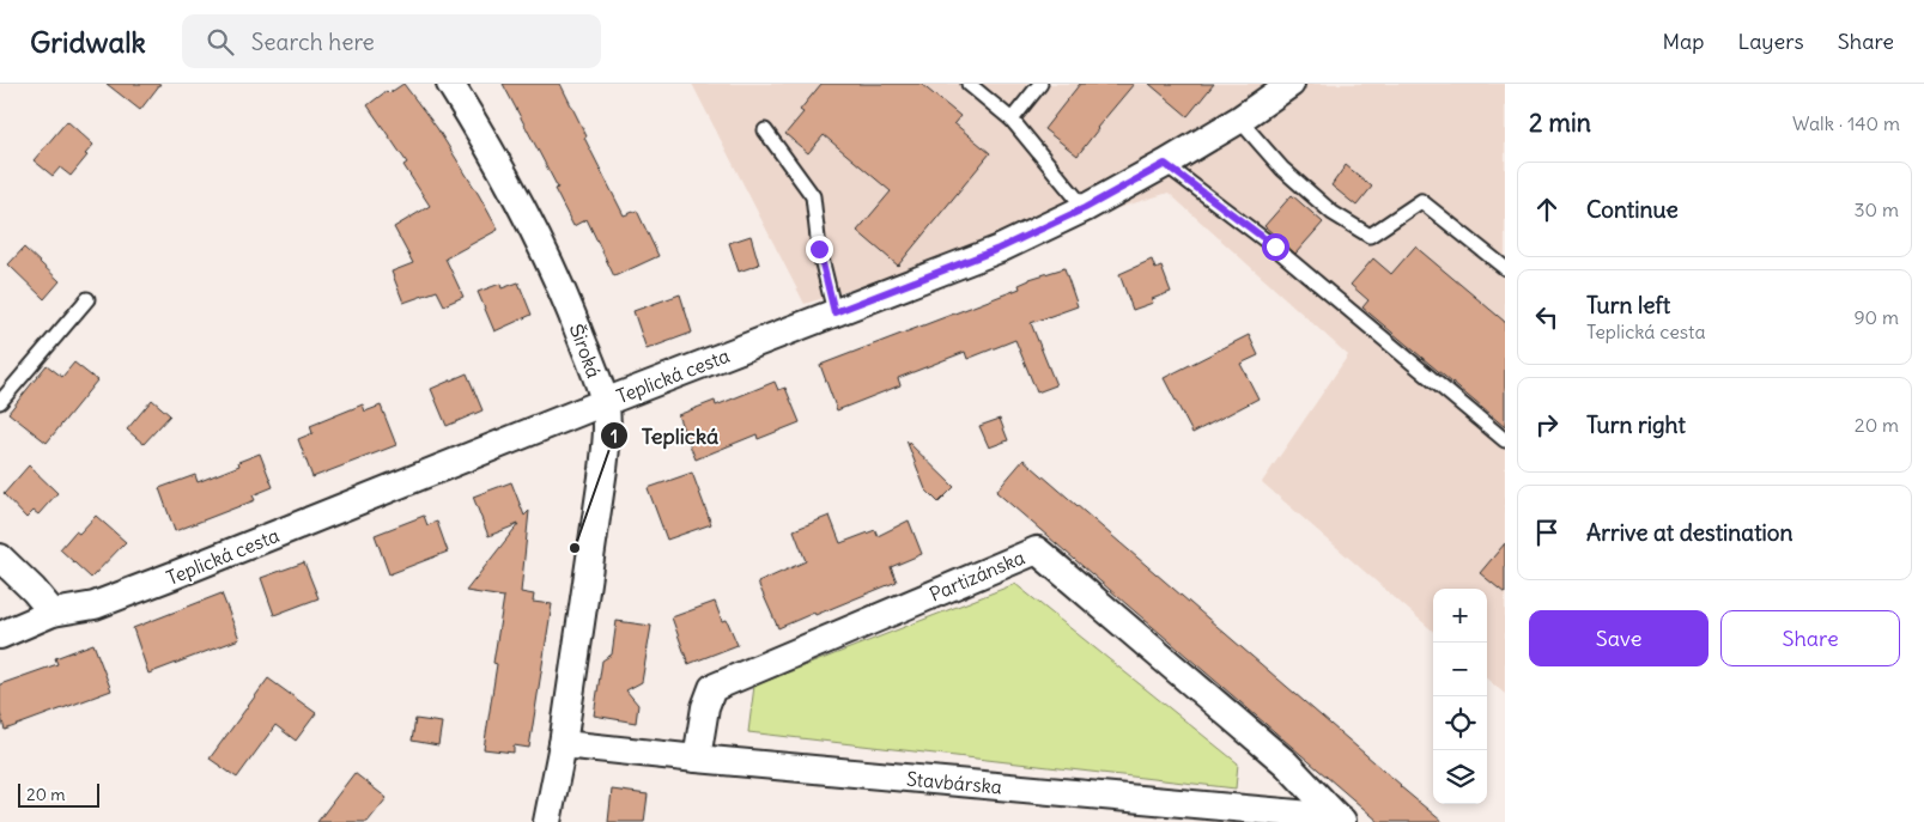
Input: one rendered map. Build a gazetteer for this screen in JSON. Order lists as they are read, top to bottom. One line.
{"streets":{"street":["Široká","Teplická cesta","Partizánska","Stavbárska"]},"crossings":[["Široká","Teplická cesta"],["Široká","Stavbárska"],["Partizánska","Stavbárska"]],"places":["Teplická"],"scale_bar":"20 m","page":{"header":"Gridwalk","search":"Search here","nav":["Map","Layers","Share"],"heading":["2 min","Walk · 140 m"],"list":[["Continue","30 m"],["Turn left","Teplická cesta","90 m"],["Turn right","20 m"],"Arrive at destination"],"map_buttons":["+","−"],"buttons":["Save","Share"],"scale":"20 m"}}
